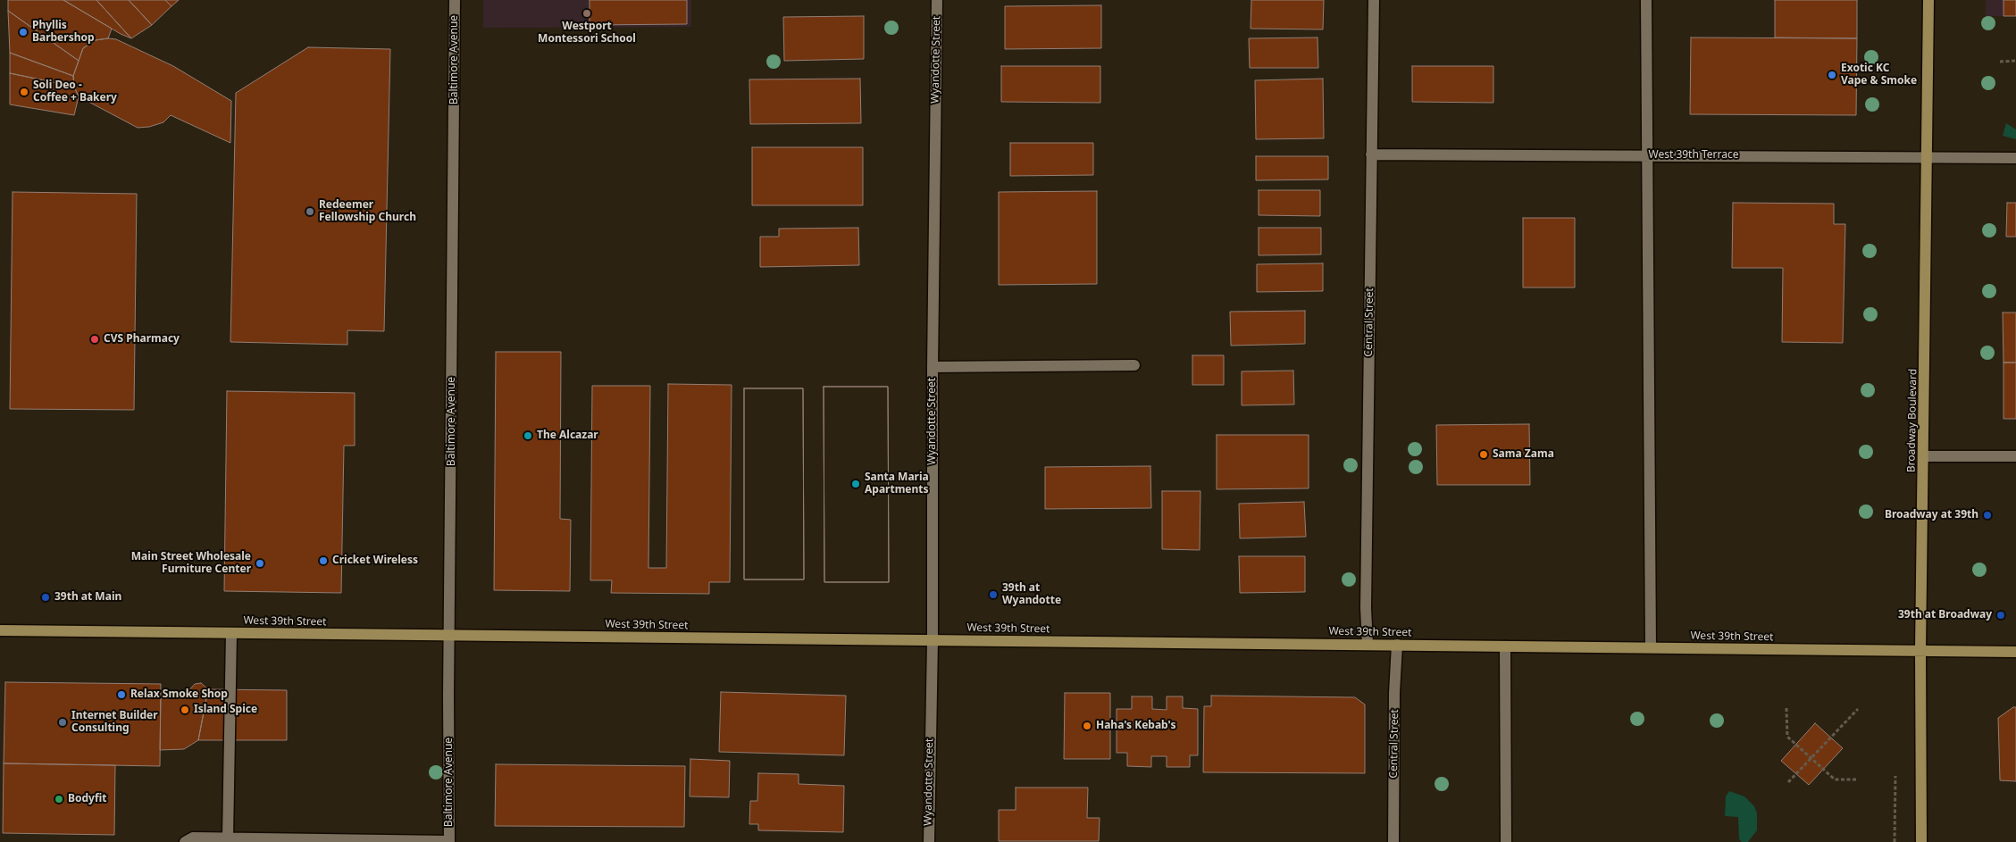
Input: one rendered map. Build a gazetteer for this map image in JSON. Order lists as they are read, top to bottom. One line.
{"streets":{"main road":["Broadway Boulevard","West 39th Street"],"street":["Baltimore Avenue","Wyandotte Street","West 39th Terrace","Central Street"]},"crossings":[["Baltimore Avenue","West 39th Street"],["Wyandotte Street","West 39th Street"],["West 39th Terrace","Central Street"],["West 39th Terrace","Broadway Boulevard"],["Central Street","West 39th Street"],["Broadway Boulevard","West 39th Street"]],"places":["Westport Montessori School","Phyllis Barbershop","Exotic KC Vape & Smoke","Soli Deo - Coffee + Bakery","Redeemer Fellowship Church","CVS Pharmacy","The Alcazar","Sama Zama","Santa Maria Apartments","Broadway at 39th","Cricket Wireless","Main Street Wholesale Furniture Center","39th at Wyandotte","39th at Main","39th at Broadway","Relax Smoke Shop","Island Spice","Internet Builder Consulting","Haha's Kebab's","Bodyfit"]}
